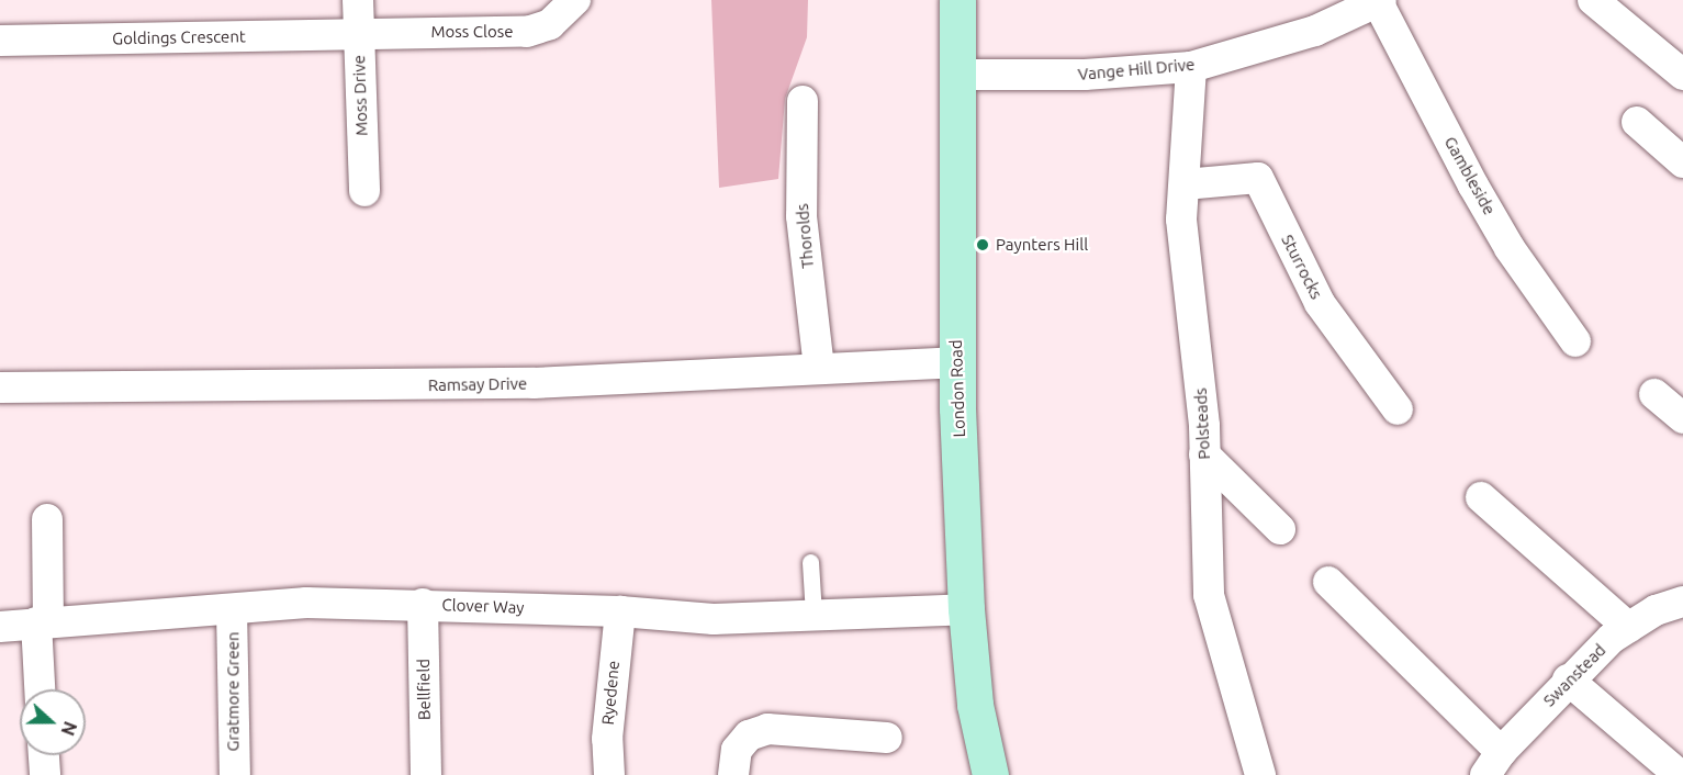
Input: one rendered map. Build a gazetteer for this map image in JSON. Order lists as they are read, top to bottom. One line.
{"streets":{"main road":["London Road"],"street":["Moss Close","Goldings Crescent","Vange Hill Drive","Moss Drive","Gambleside","Thorolds","Sturrocks","Ramsay Drive","Polsteads","Clover Way","Swanstead","Bellfield","Gratmore Green","Ryedene"]},"crossings":[["Moss Close","Goldings Crescent"],["Moss Close","Moss Drive"],["Goldings Crescent","Moss Drive"],["Vange Hill Drive","Gambleside"],["Vange Hill Drive","London Road"],["Vange Hill Drive","Polsteads"],["Thorolds","Ramsay Drive"],["Sturrocks","Polsteads"],["Ramsay Drive","London Road"],["London Road","Clover Way"],["Clover Way","Bellfield"],["Clover Way","Gratmore Green"],["Clover Way","Ryedene"]],"places":["Paynters Hill"],"north":"right"}
